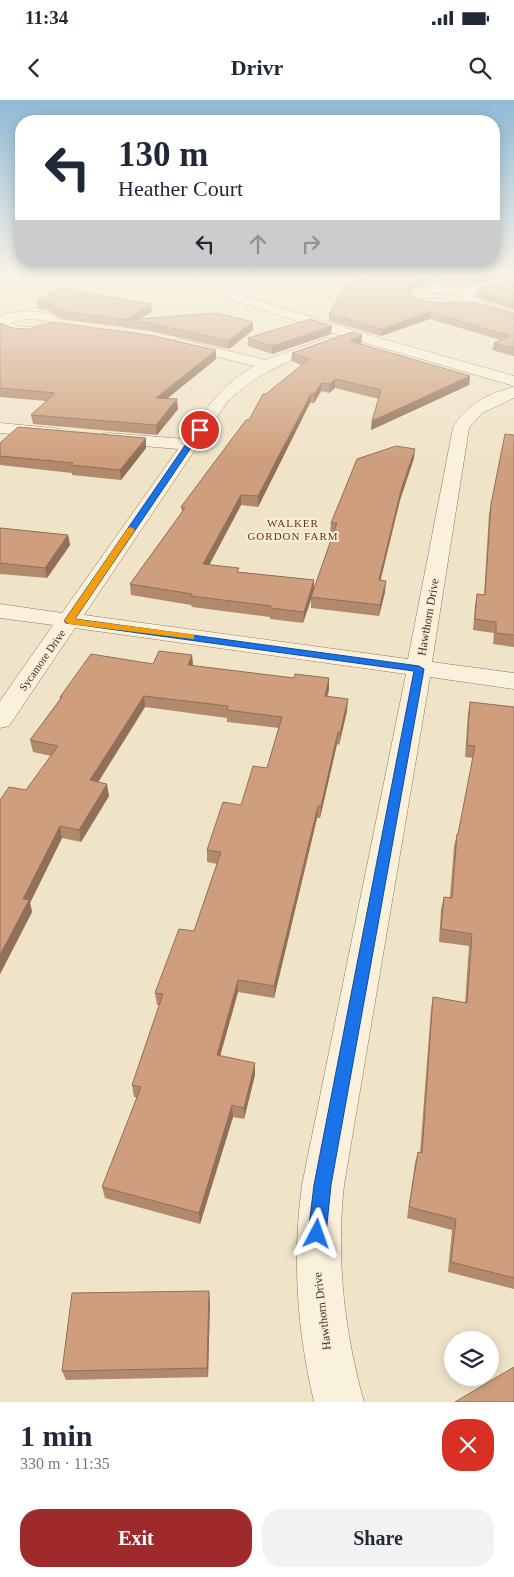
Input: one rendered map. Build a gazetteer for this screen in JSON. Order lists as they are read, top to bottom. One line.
{"streets":{"street":["Hawthorn Drive","Sycamore Drive"]},"districts":["WALKER GORDON FARM"],"page":{"status":"11:34","header":"Drivr","turn":["130 m","Heather Court"],"heading":["1 min","330 m · 11:35"],"buttons":["Exit","Share"]}}
